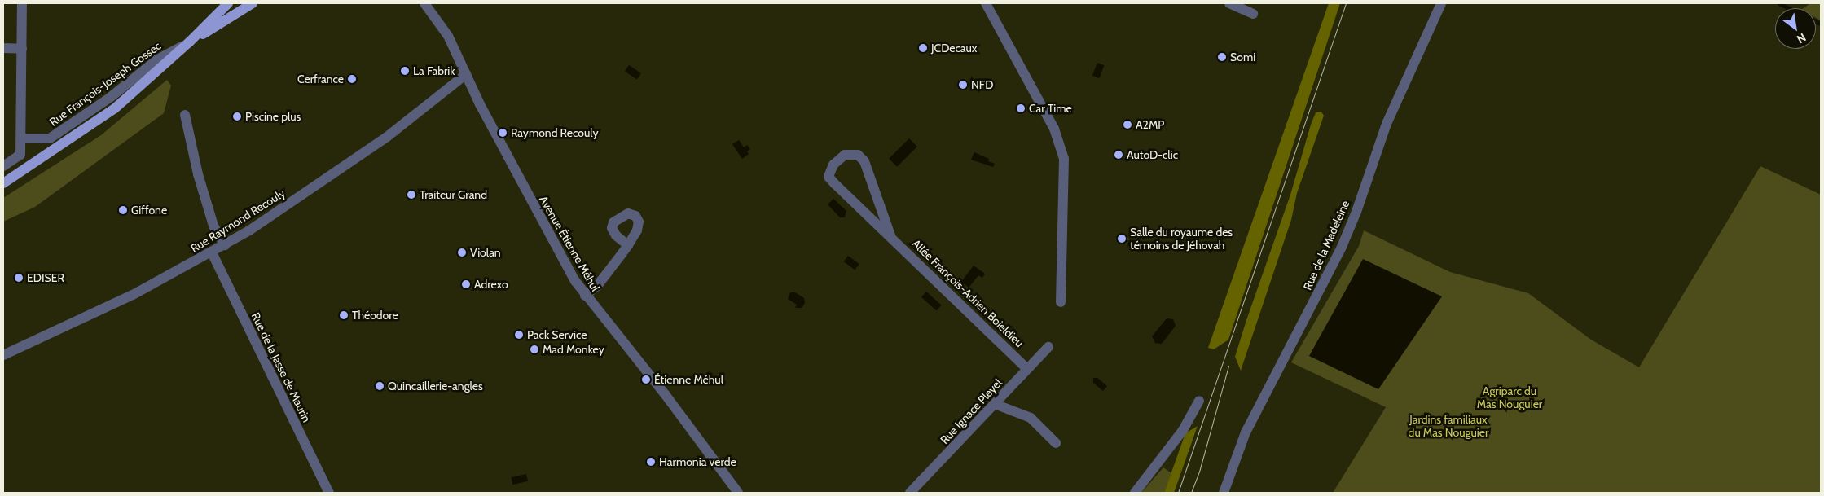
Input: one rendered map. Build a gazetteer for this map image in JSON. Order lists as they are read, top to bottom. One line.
{"streets":{"main road":["Rue François-Joseph Gossec"],"street":["Rue Raymond Recouly","Avenue Étienne Méhul","Rue de la Madeleine","Allée François-Adrien Boieldieu","Rue de la Jasse de Maurin","Rue Ignace Pleyel"]},"crossings":[["Rue Raymond Recouly","Avenue Étienne Méhul"],["Rue Raymond Recouly","Rue de la Jasse de Maurin"],["Allée François-Adrien Boieldieu","Rue Ignace Pleyel"]],"parks":["Agriparc du Mas Nouguier","Jardins familiaux du Mas Nouguier"],"places":["JCDecaux","Somi","La Fabrik","Cerfrance","NFD","Car Time","Piscine plus","A2MP","Raymond Recouly","AutoD-clic","Traiteur Grand","Giffone","Salle du royaume des témoins de Jéhovah","Violan","EDISER","Adrexo","Théodore","Pack Service","Mad Monkey","Étienne Méhul","Quincaillerie-angles","Harmonia verde"],"north":"bottom right"}
